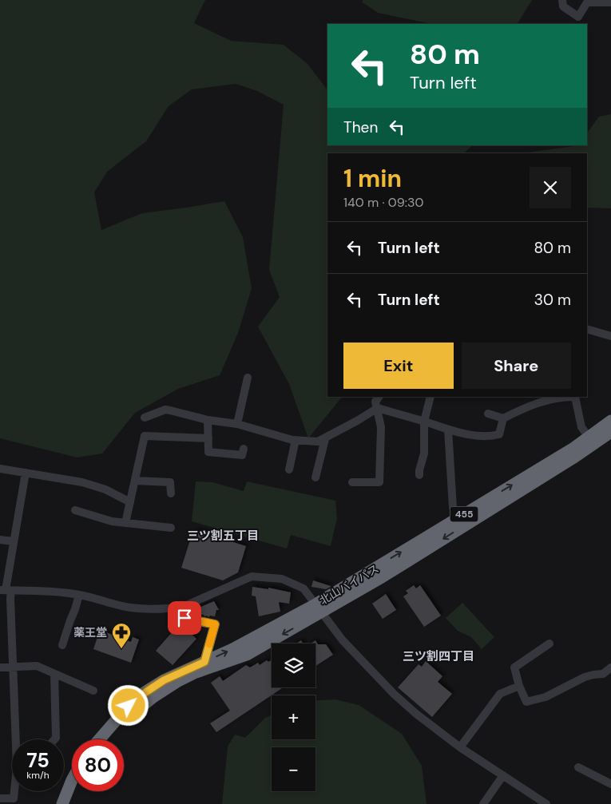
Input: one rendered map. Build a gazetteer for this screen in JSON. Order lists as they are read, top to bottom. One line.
{"streets":{"highway":["455","北山バイパス"]},"districts":["三ツ割五丁目","三ツ割四丁目"],"places":{"pharmacy":["薬王堂"]},"page":{"turn":["80 m","Turn left"],"then":"Then","heading":["1 min","140 m · 09:30"],"list":[{"name":"Turn left","value":"80 m"},{"name":"Turn left","value":"30 m"}],"buttons":["Exit","Share"],"map_buttons":["+","−"],"speed":"75 km/h","limit":"80"}}
